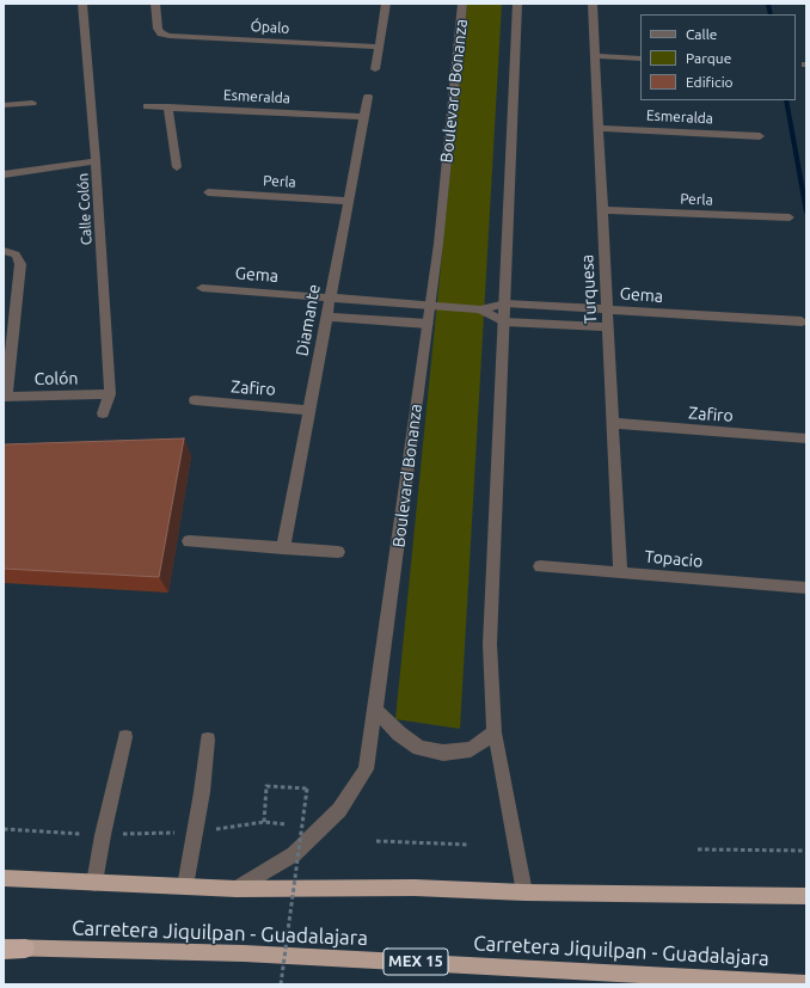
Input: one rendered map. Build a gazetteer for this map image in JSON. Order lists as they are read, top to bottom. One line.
{"streets":{"highway":["Carretera Jiquilpan - Guadalajara","MEX 15"],"street":["Ópalo","Boulevard Bonanza","Esmeralda","Perla","Calle Colón","Gema","Turquesa","Diamante","Colón","Zafiro","Topacio"]},"crossings":[["Boulevard Bonanza","Gema"],["Esmeralda","Turquesa"],["Esmeralda","Diamante"],["Perla","Turquesa"],["Perla","Diamante"],["Calle Colón","Colón"],["Gema","Turquesa"],["Gema","Diamante"],["Turquesa","Zafiro"],["Turquesa","Topacio"],["Diamante","Zafiro"]],"legend":["Calle","Parque","Edificio"]}
